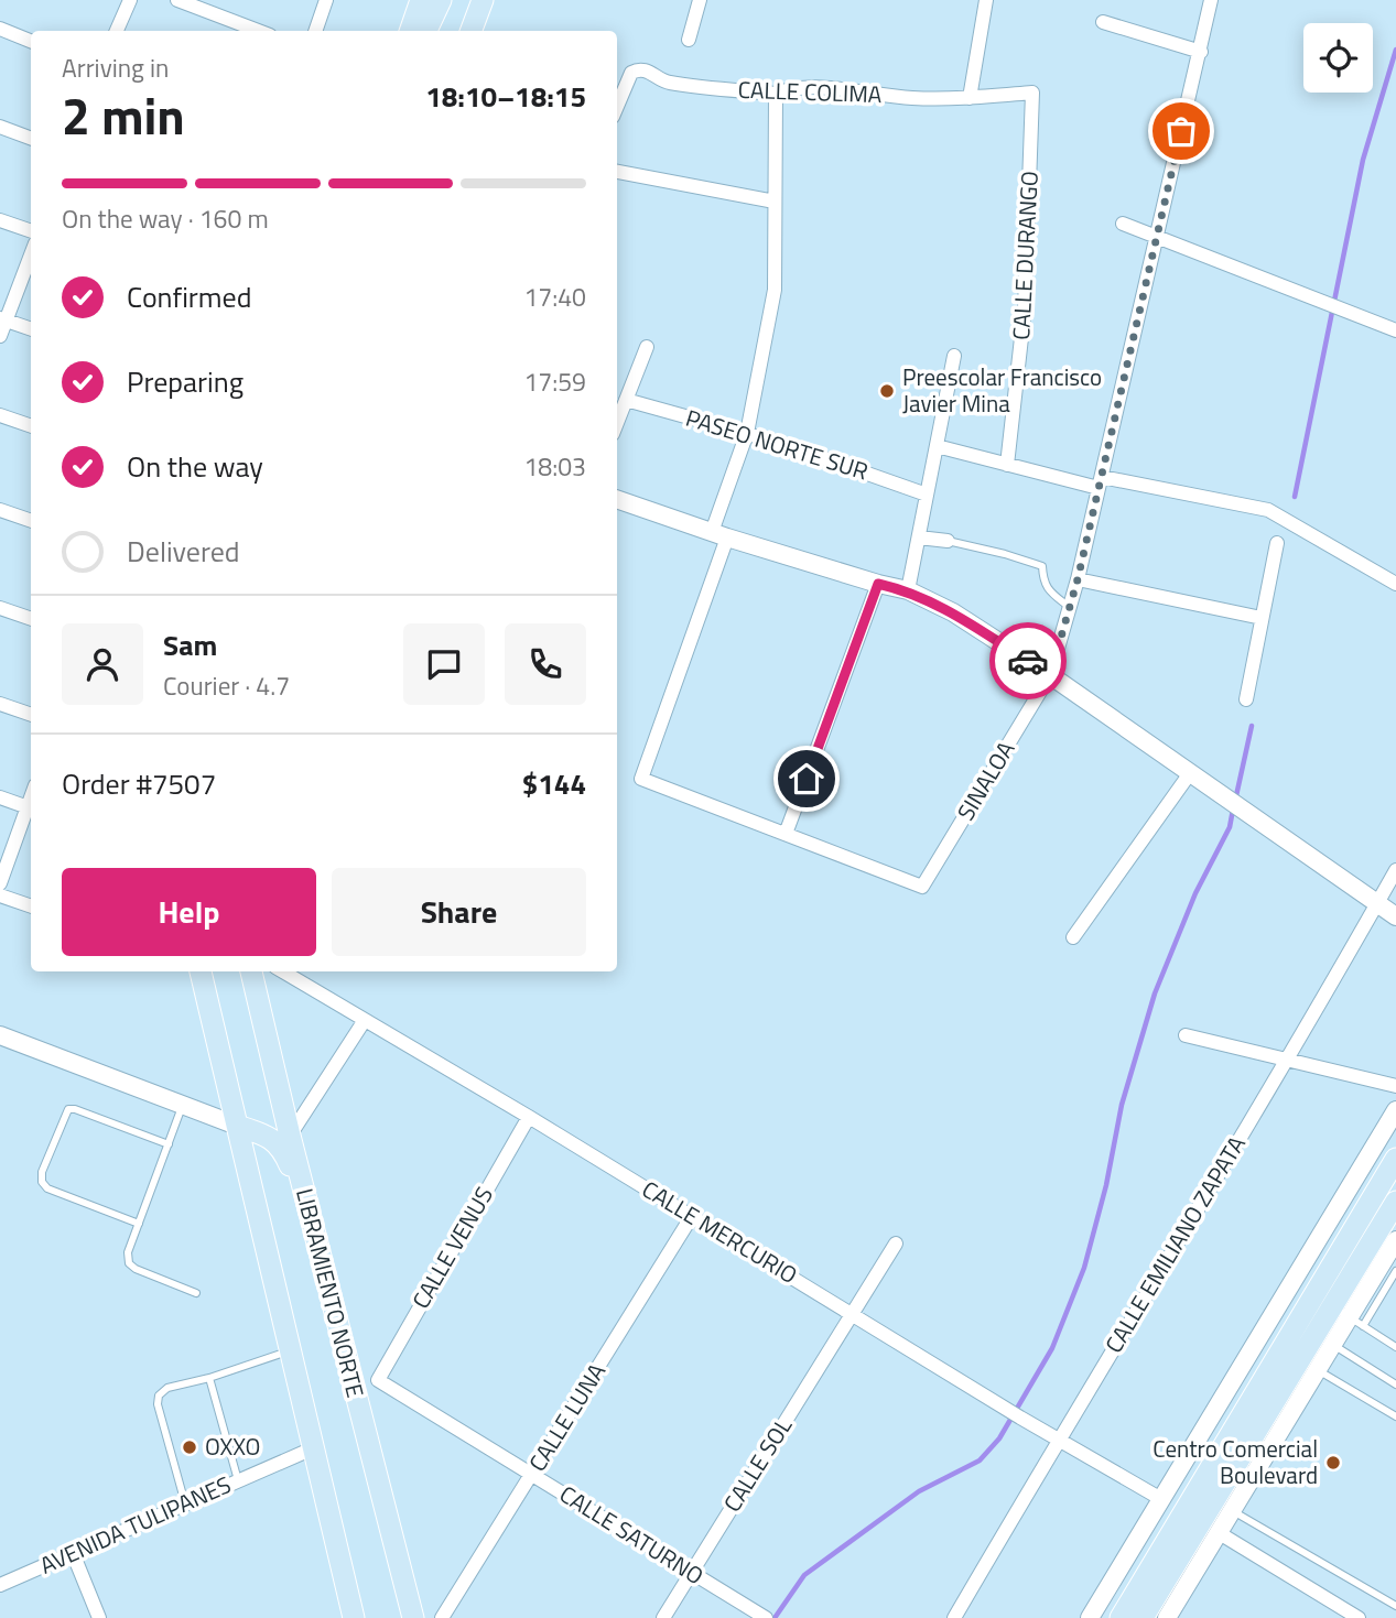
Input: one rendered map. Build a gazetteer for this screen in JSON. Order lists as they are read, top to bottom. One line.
{"streets":{"main road":["LIBRAMIENTO NORTE"],"street":["CALLE COLIMA","CALLE DURANGO","PASEO NORTE SUR","SINALOA","CALLE MERCURIO","CALLE EMILIANO ZAPATA","CALLE VENUS","CALLE LUNA","CALLE SOL","AVENIDA TULIPANES","CALLE SATURNO"]},"crossings":[["CALLE COLIMA","CALLE DURANGO"],["CALLE MERCURIO","CALLE EMILIANO ZAPATA"],["CALLE MERCURIO","CALLE VENUS"],["CALLE MERCURIO","CALLE LUNA"],["CALLE MERCURIO","CALLE SOL"],["CALLE VENUS","CALLE SATURNO"],["CALLE LUNA","CALLE SATURNO"],["CALLE SOL","CALLE SATURNO"]],"places":["Preescolar Francisco Javier Mina","OXXO","Centro Comercial Boulevard"],"page":{"heading":["2 min","Arriving in","18:10–18:15"],"panel":["Sam","Courier · 4.7","Order #7507","$144"],"bar":"On the way · 160 m","list":[["Confirmed","17:40"],["Preparing","17:59"],["On the way","18:03"],"Delivered"],"buttons":["Help","Share"]}}
